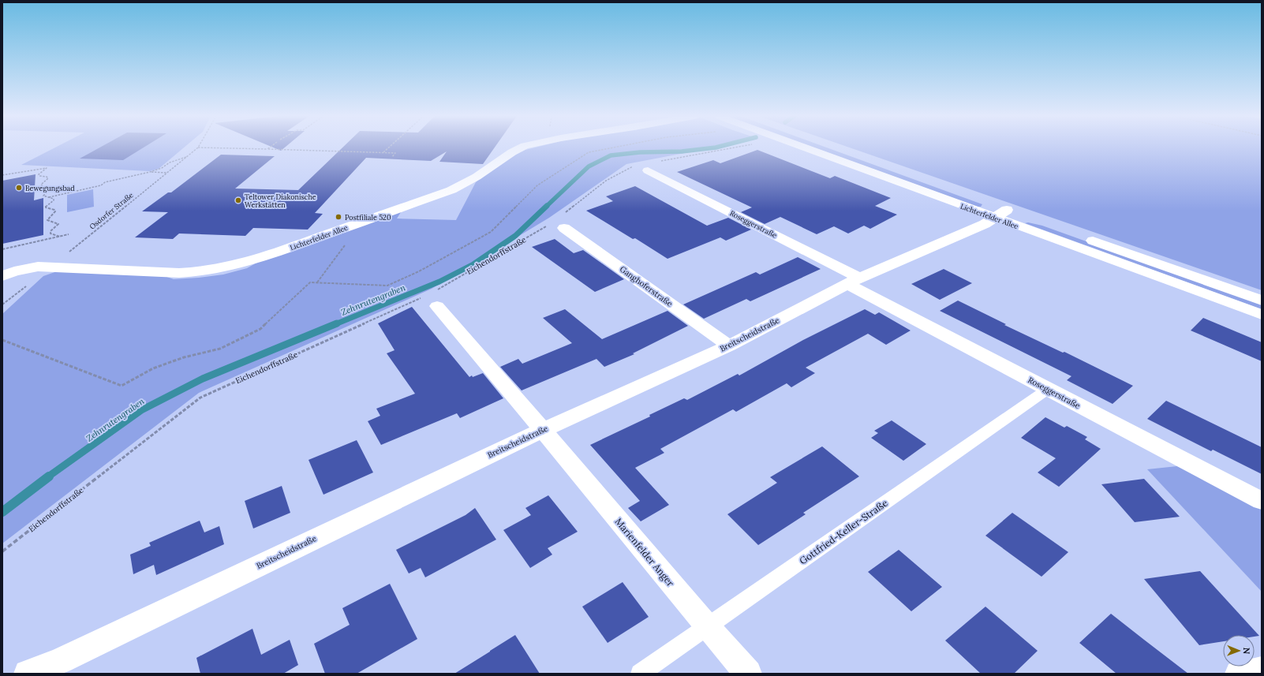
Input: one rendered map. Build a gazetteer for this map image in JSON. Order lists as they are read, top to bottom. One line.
{"streets":{"street":["Lichterfelder Allee","Roseggerstraße","Ganghoferstraße","Breitscheidstraße","Marienfelder Anger"],"lane":["Gottfried-Keller-Straße"],"path":["Osdorfer Straße","Eichendorffstraße"]},"crossings":[["Osdorfer Straße","Lichterfelder Allee"],["Lichterfelder Allee","Breitscheidstraße"],["Roseggerstraße","Breitscheidstraße"],["Roseggerstraße","Gottfried-Keller-Straße"],["Eichendorffstraße","Ganghoferstraße"],["Ganghoferstraße","Breitscheidstraße"],["Breitscheidstraße","Marienfelder Anger"],["Gottfried-Keller-Straße","Marienfelder Anger"]],"water":["Zehnrutengraben"],"places":["Bewegungsbad","Teltower Diakonische Werkstätten","Postfiliale 520"],"north":"right"}
